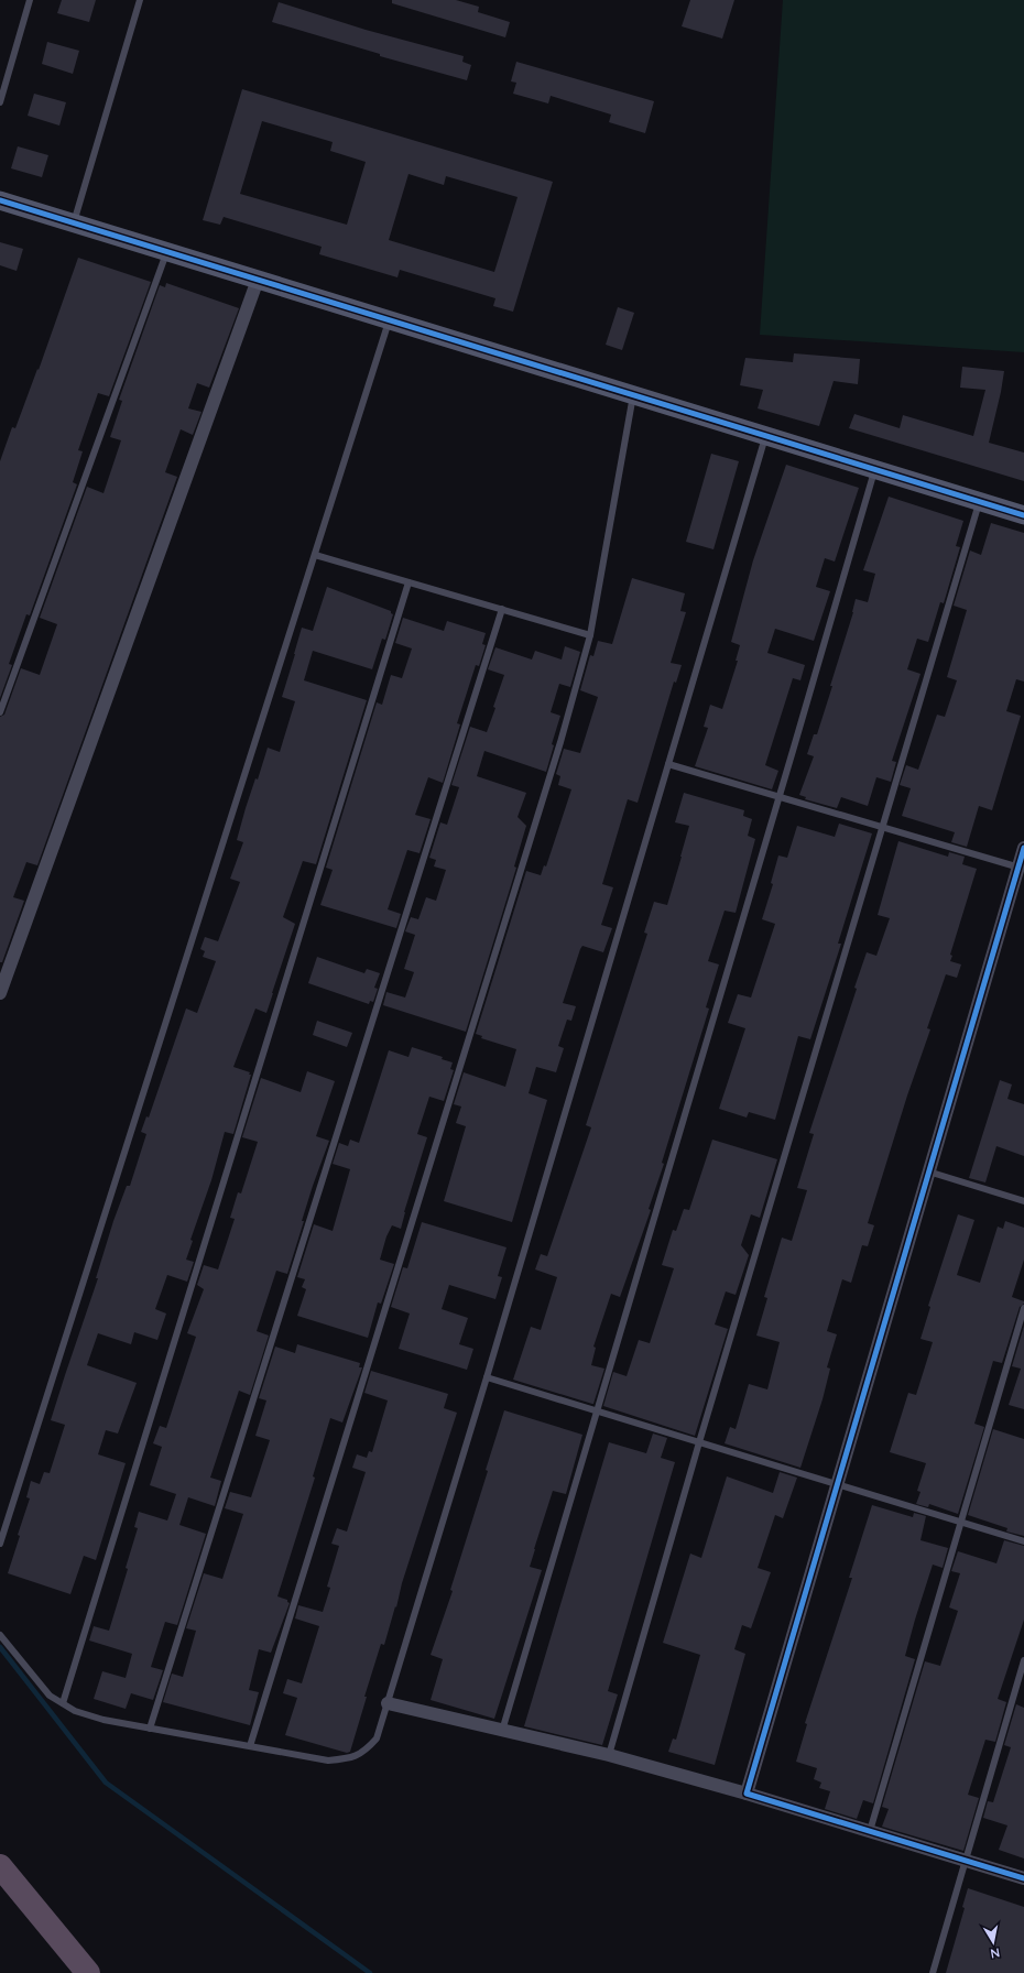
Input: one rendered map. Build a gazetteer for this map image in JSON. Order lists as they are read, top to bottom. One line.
{"north":"bottom"}
